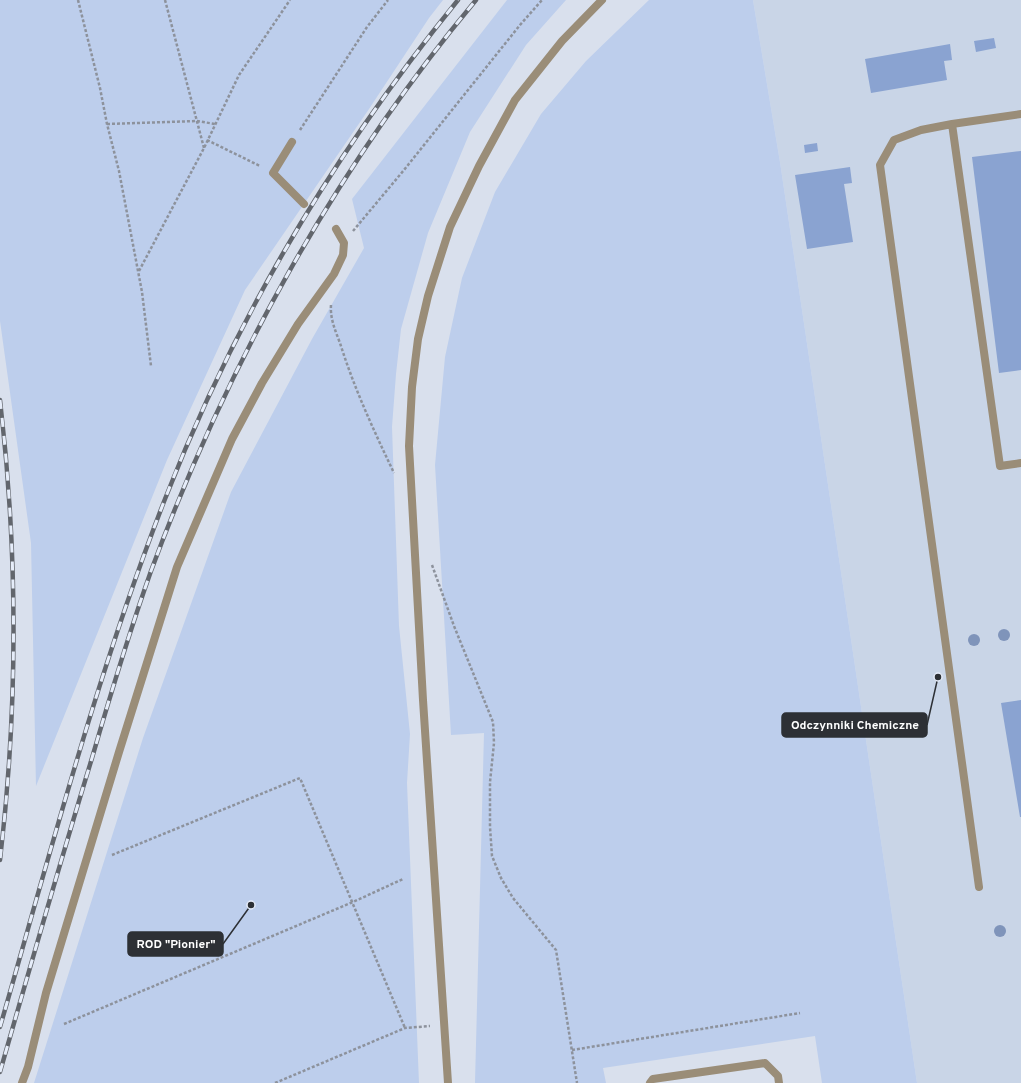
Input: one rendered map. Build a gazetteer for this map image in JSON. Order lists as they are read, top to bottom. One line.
{"places":["Odczynniki Chemiczne","ROD \"Pionier\""]}
